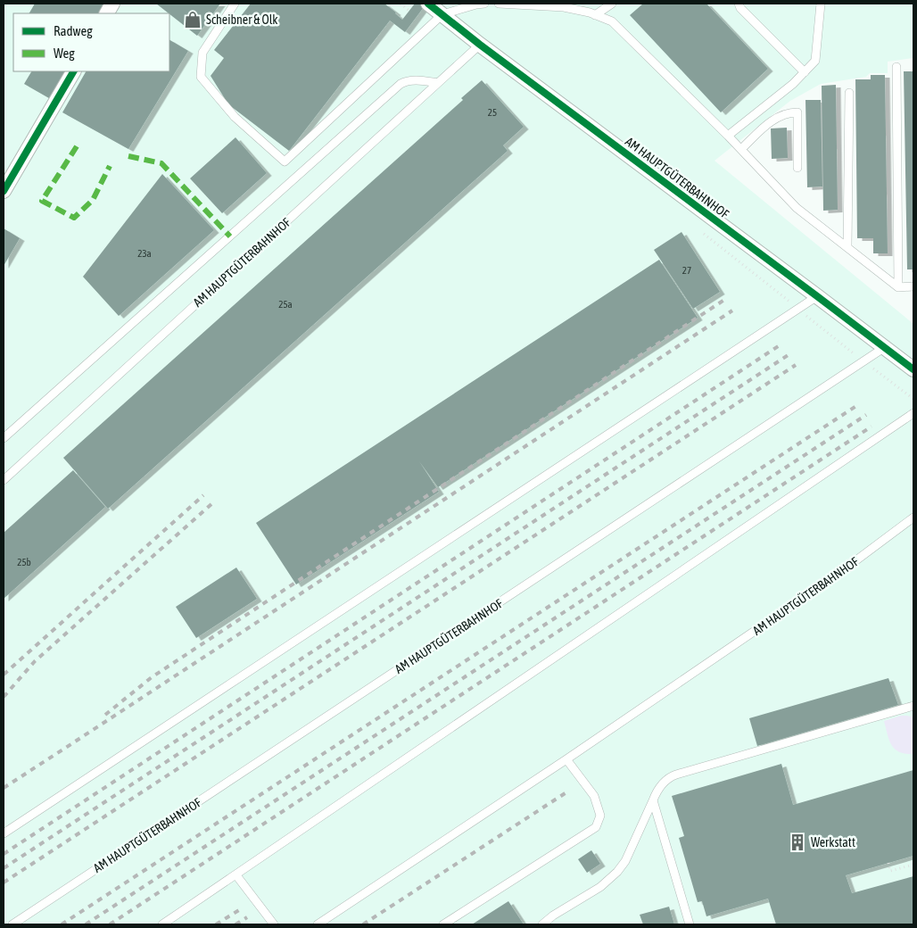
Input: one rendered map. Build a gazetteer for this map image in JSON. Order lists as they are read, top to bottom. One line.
{"streets":{"street":["AM HAUPTGÜTERBAHNHOF"]},"places":{"shop":["Scheibner & Olk"],"building":["Werkstatt"]},"house_numbers":["25","23a","27","25a","25b"],"legend":["Radweg","Weg"]}
